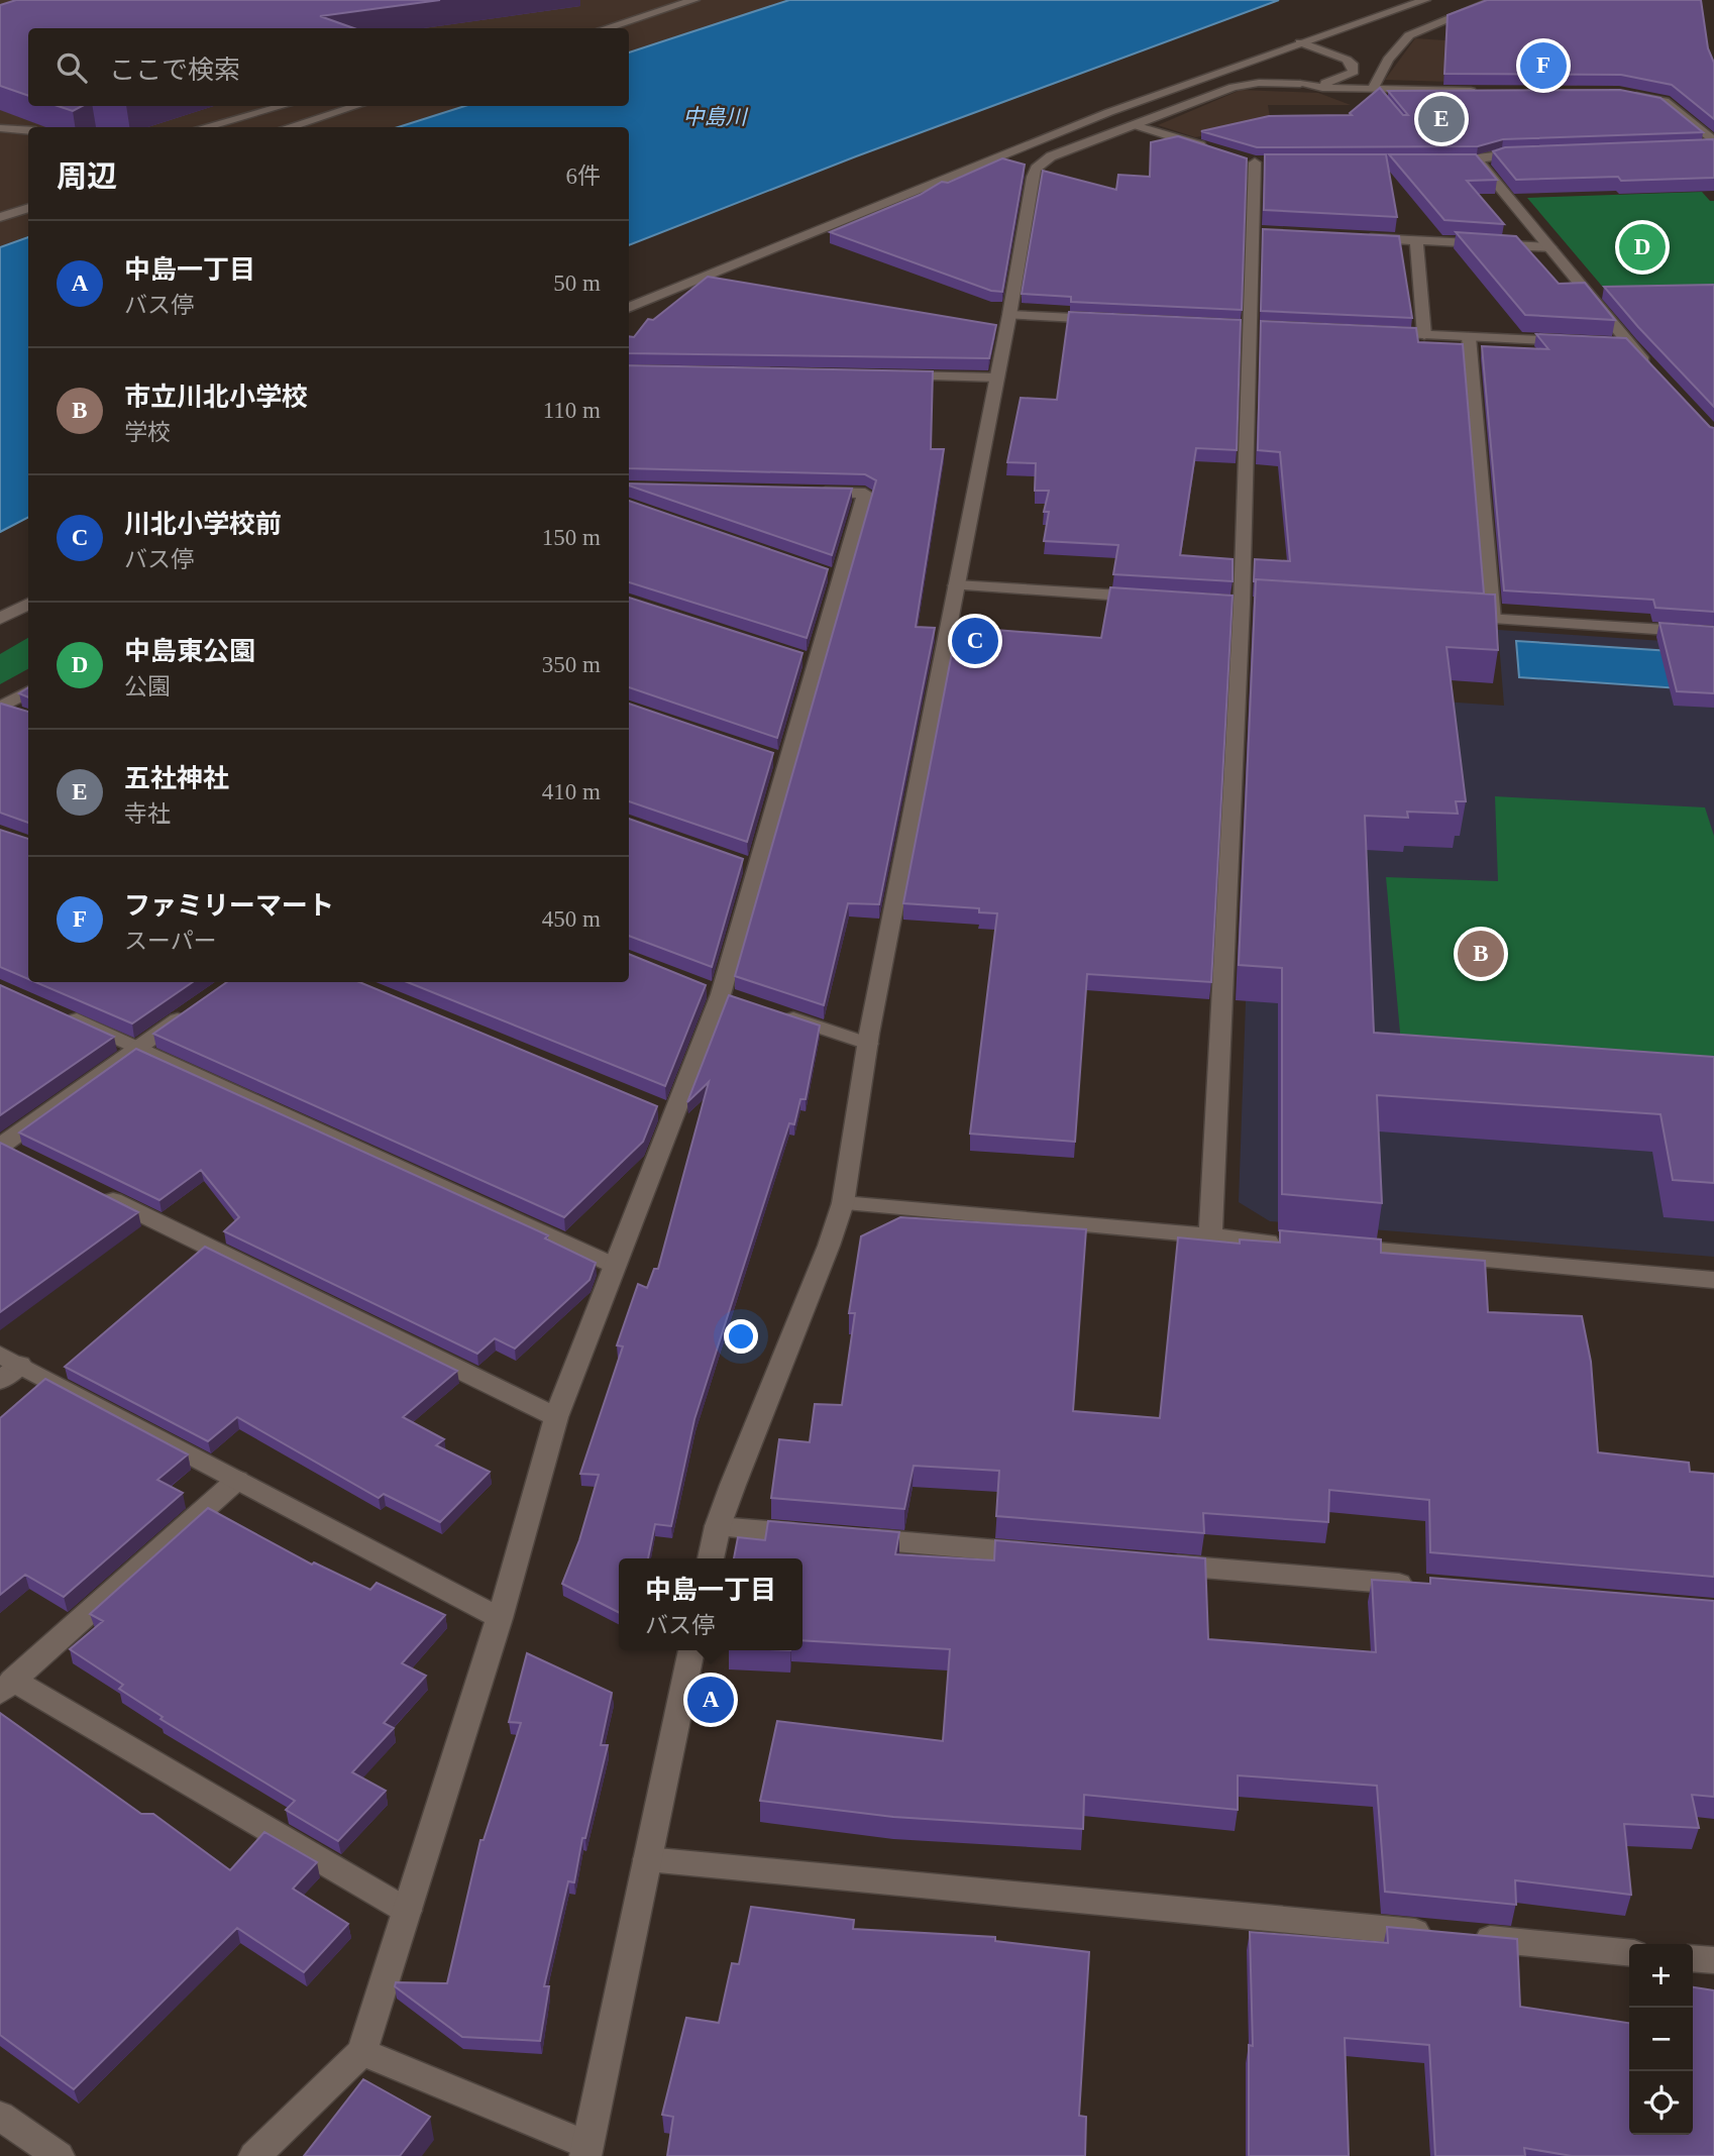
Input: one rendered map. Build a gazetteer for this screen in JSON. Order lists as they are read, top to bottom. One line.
{"water":["中島川"],"page":{"search":"ここで検索","pins":["F","E","D","C","B","A"],"heading":["周辺","6件"],"list":[{"mark":"A","name":"中島一丁目","note":"バス停","value":"50 m"},{"mark":"B","name":"市立川北小学校","note":"学校","value":"110 m"},{"mark":"C","name":"川北小学校前","note":"バス停","value":"150 m"},{"mark":"D","name":"中島東公園","note":"公園","value":"350 m"},{"mark":"E","name":"五社神社","note":"寺社","value":"410 m"},{"mark":"F","name":"ファミリーマート","note":"スーパー","value":"450 m"}],"popup":["中島一丁目","バス停"],"map_buttons":["+","−"]}}
